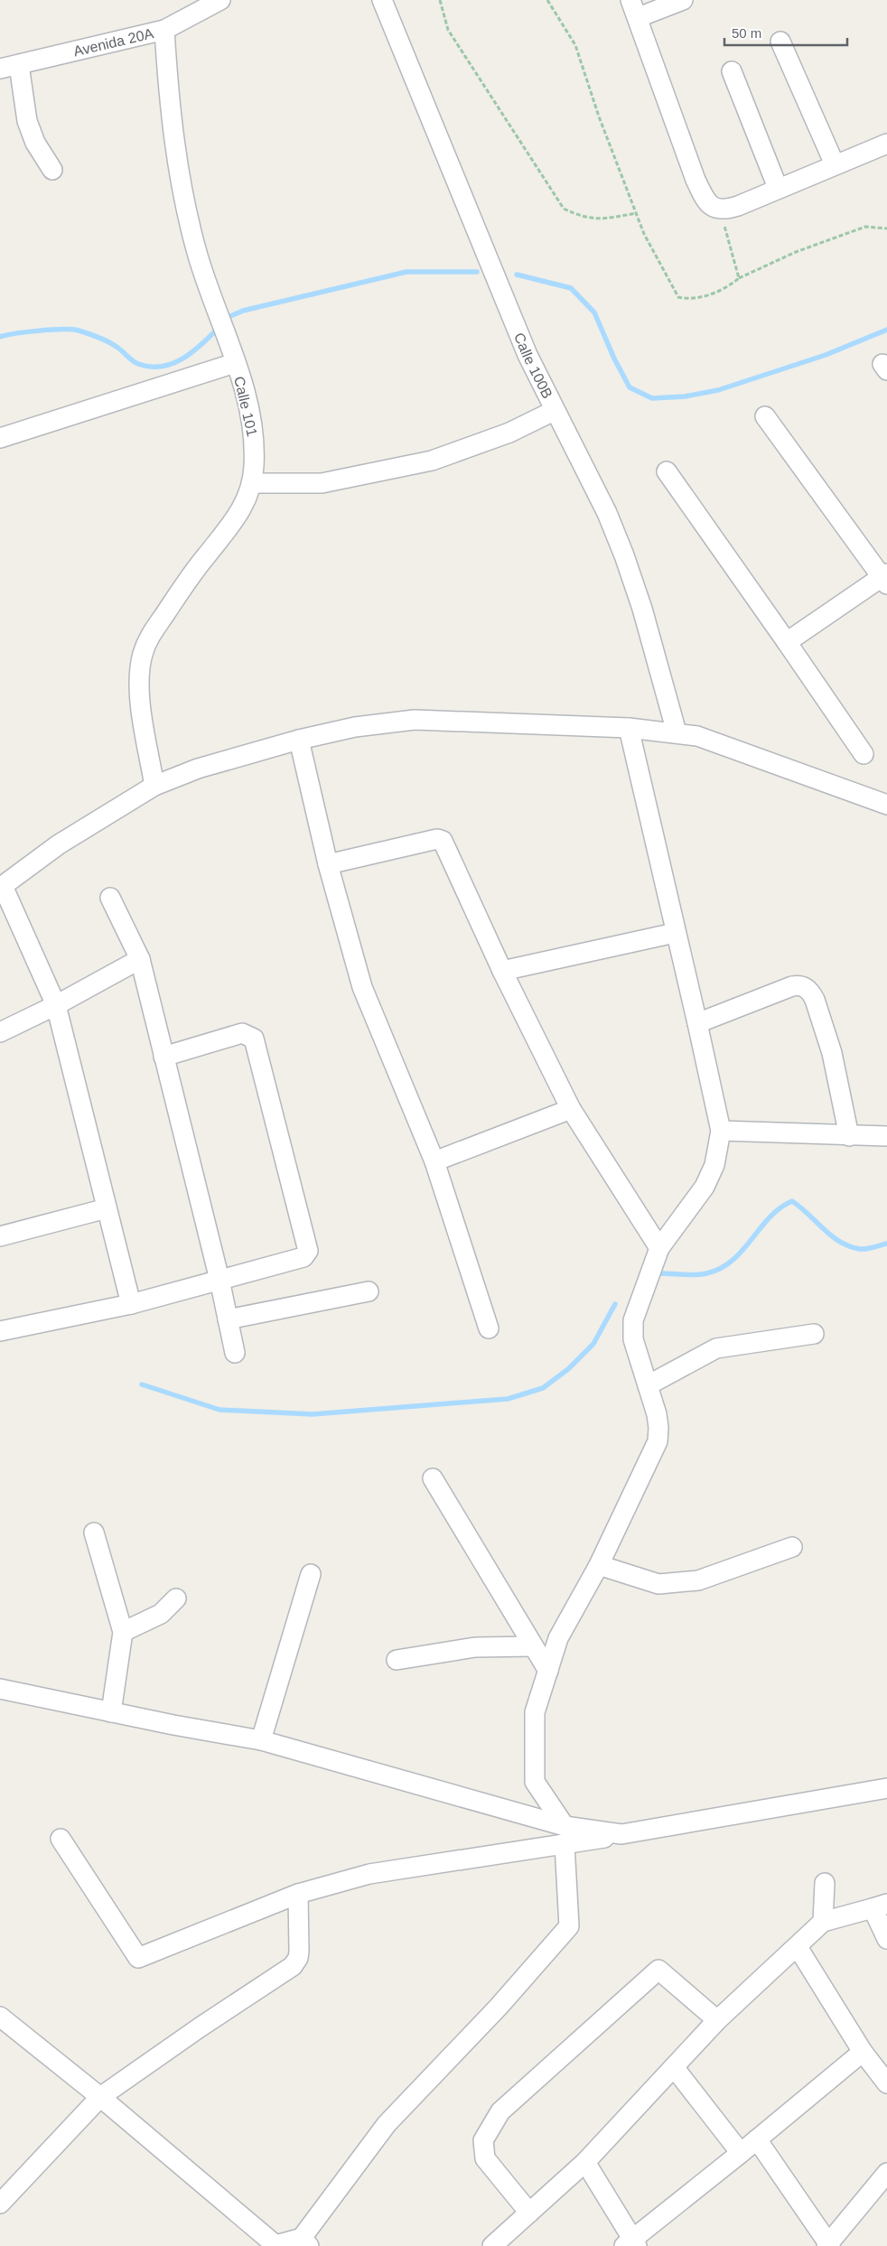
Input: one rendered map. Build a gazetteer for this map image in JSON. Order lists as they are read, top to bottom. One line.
{"streets":{"street":["Avenida 20A","Calle 100B","Calle 101"]},"crossings":[["Avenida 20A","Calle 101"]],"scale_bar":"50 m"}
